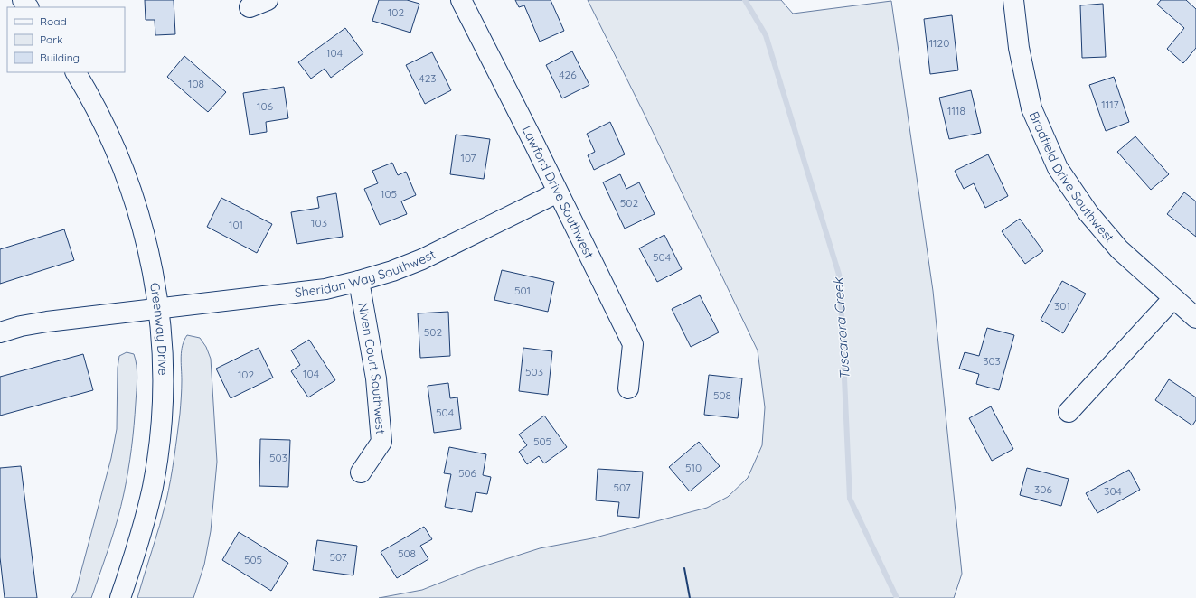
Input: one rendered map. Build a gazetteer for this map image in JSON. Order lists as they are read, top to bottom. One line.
{"streets":{"street":["Bradfield Drive Southwest","Lawford Drive Southwest","Sheridan Way Southwest","Greenway Drive","Niven Court Southwest"]},"crossings":[["Lawford Drive Southwest","Sheridan Way Southwest"],["Sheridan Way Southwest","Greenway Drive"],["Sheridan Way Southwest","Niven Court Southwest"]],"water":["Tuscarora Creek"],"house_numbers":["102","1120","104","426","423","108","1117","106","1118","107","105","502","103","101","504","501","301","502","303","503","104","102","508","504","505","503","510","506","507","306","304","508","507","505"],"legend":["Road","Park","Building"]}
